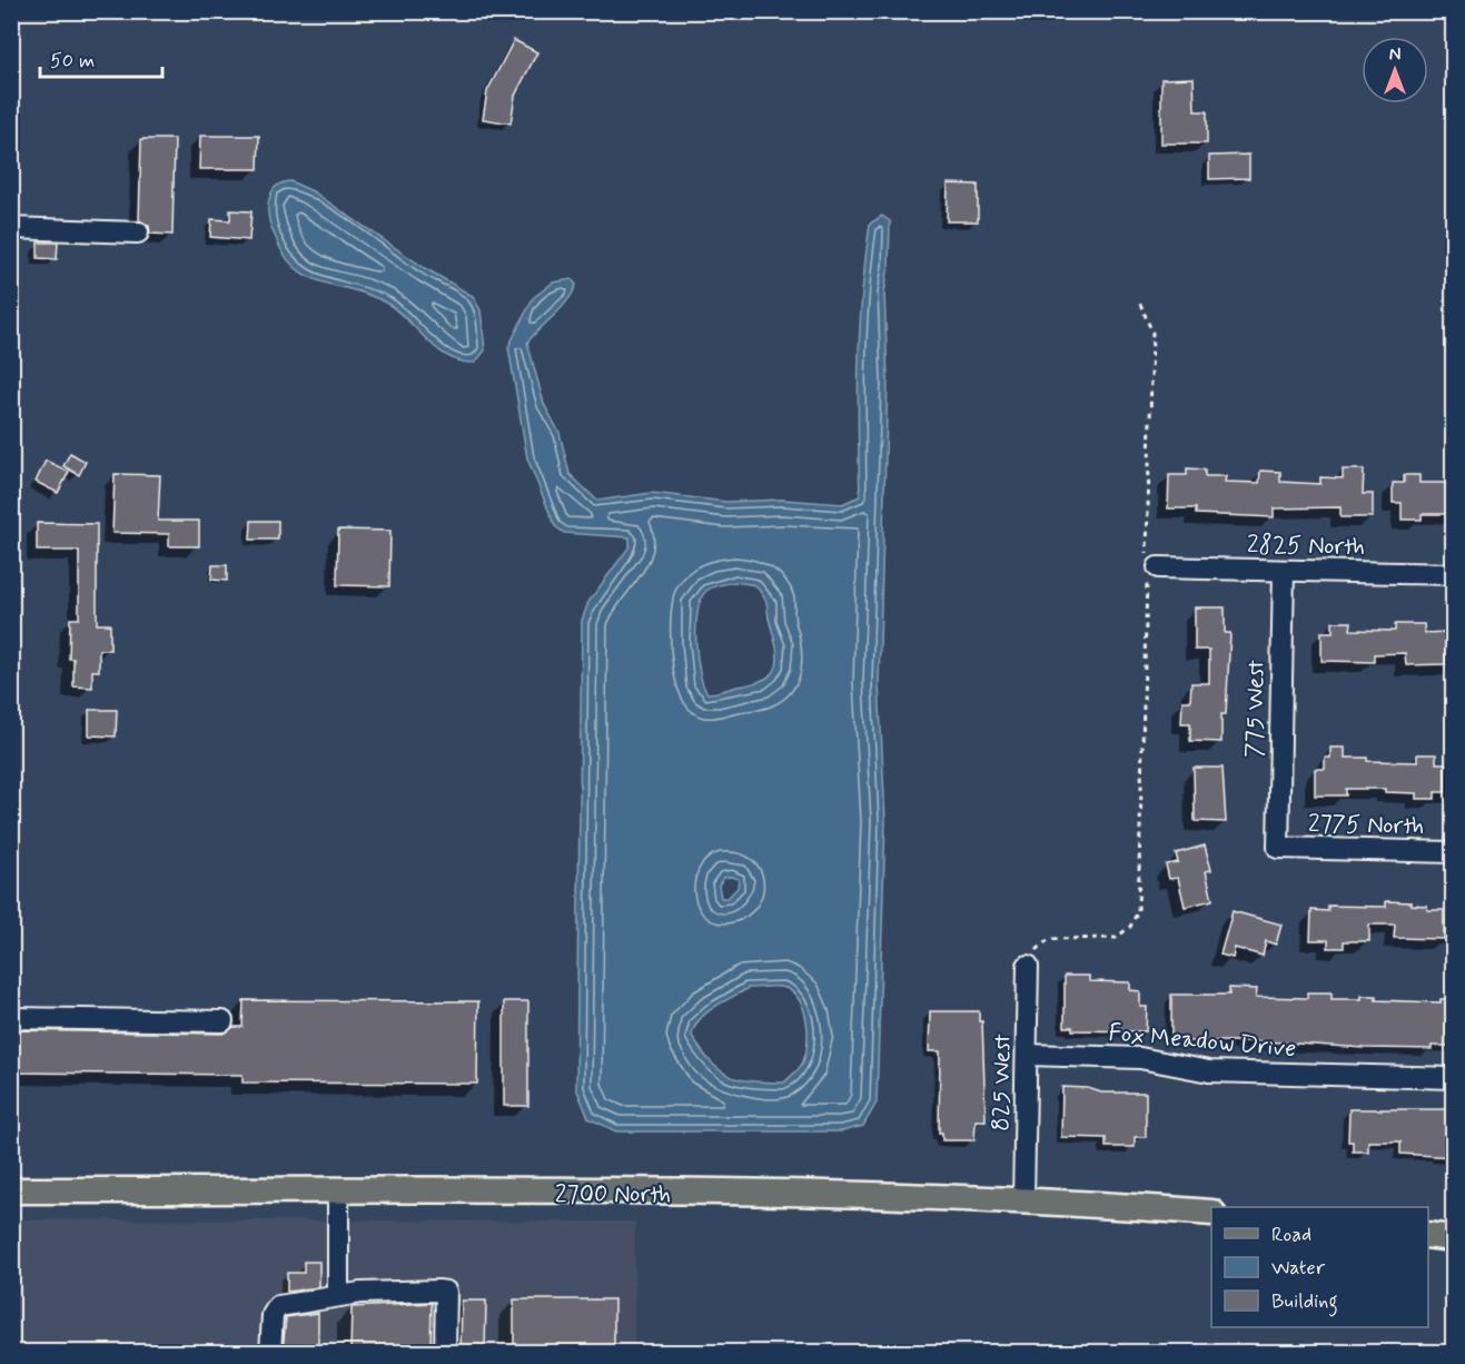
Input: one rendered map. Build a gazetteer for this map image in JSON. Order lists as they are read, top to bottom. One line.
{"streets":{"main road":["2700 North"],"street":["2825 North","775 West","2775 North","Fox Meadow Drive","825 West"]},"crossings":[["2825 North","775 West"],["775 West","2775 North"],["Fox Meadow Drive","825 West"],["825 West","2700 North"]],"legend":["Road","Water","Building"],"scale_bar":"50 m","north":"top"}
